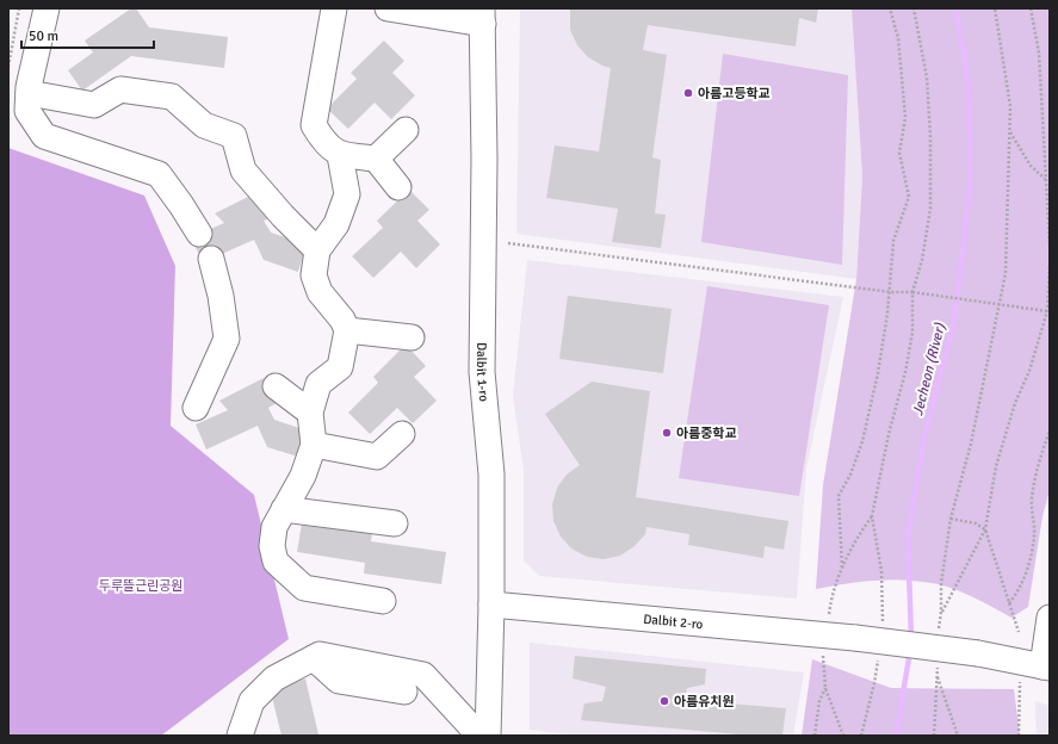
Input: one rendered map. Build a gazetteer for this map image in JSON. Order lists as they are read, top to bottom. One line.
{"streets":{"street":["Dalbit 1-ro","Dalbit 2-ro"]},"crossings":[["Dalbit 1-ro","Dalbit 2-ro"]],"water":["Jecheon (River)"],"parks":["두루뜰근린공원"],"places":["아름고등학교","아름중학교","아름유치원"],"scale_bar":"50 m"}
